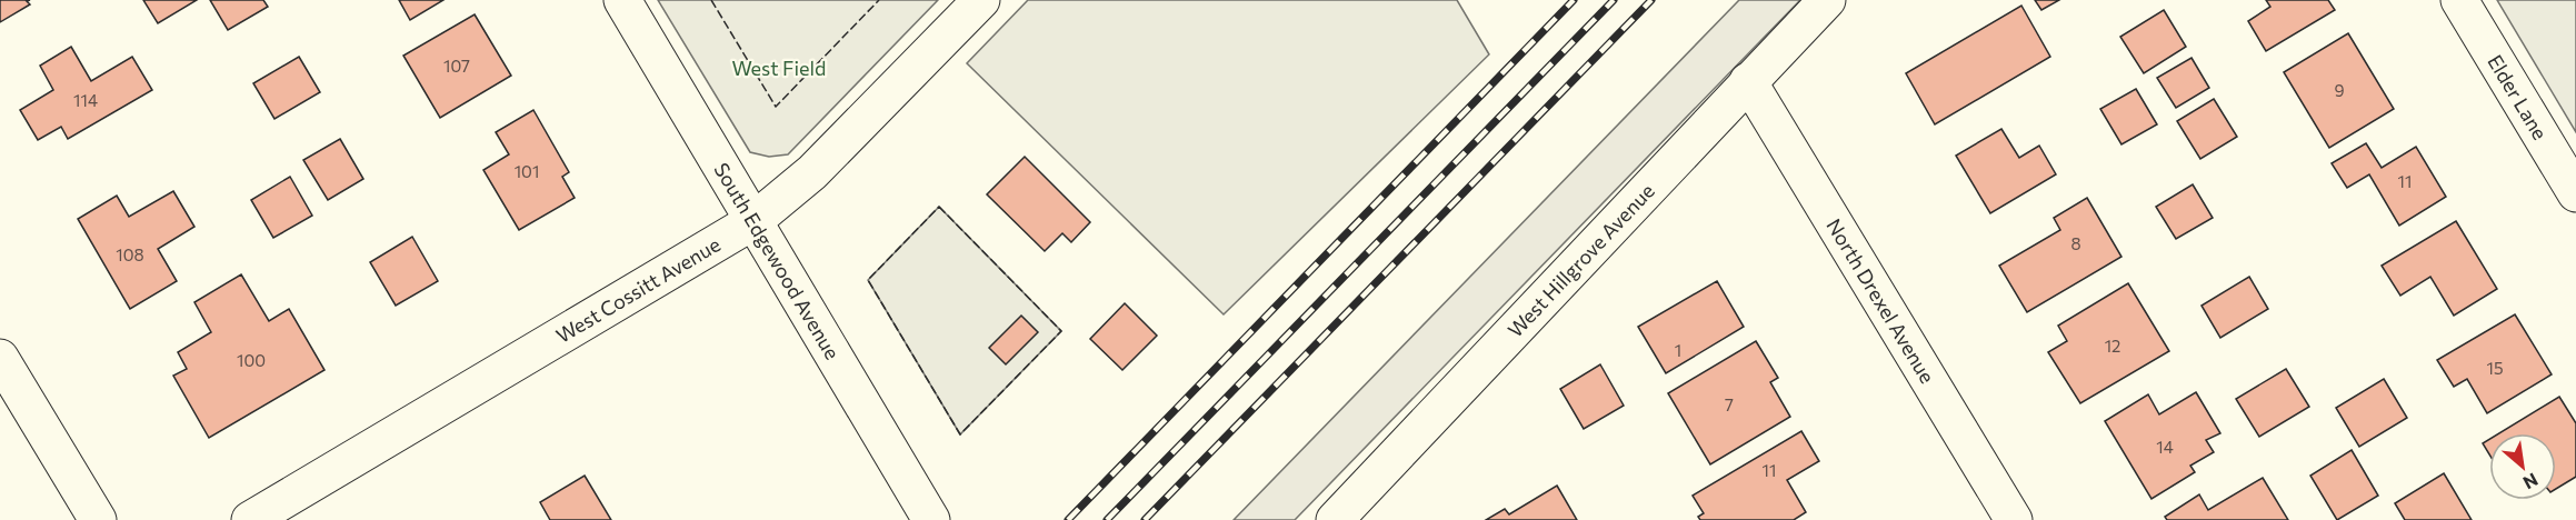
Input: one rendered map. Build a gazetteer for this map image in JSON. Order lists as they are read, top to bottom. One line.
{"streets":{"street":["Elder Lane","West Hillgrove Avenue","South Edgewood Avenue","West Cossitt Avenue","North Drexel Avenue"]},"crossings":[["West Hillgrove Avenue","North Drexel Avenue"],["South Edgewood Avenue","West Cossitt Avenue"]],"parks":["West Field"],"house_numbers":["107","9","114","101","11","8","108","12","1","100","15","7","14","11"],"north":"bottom right"}
